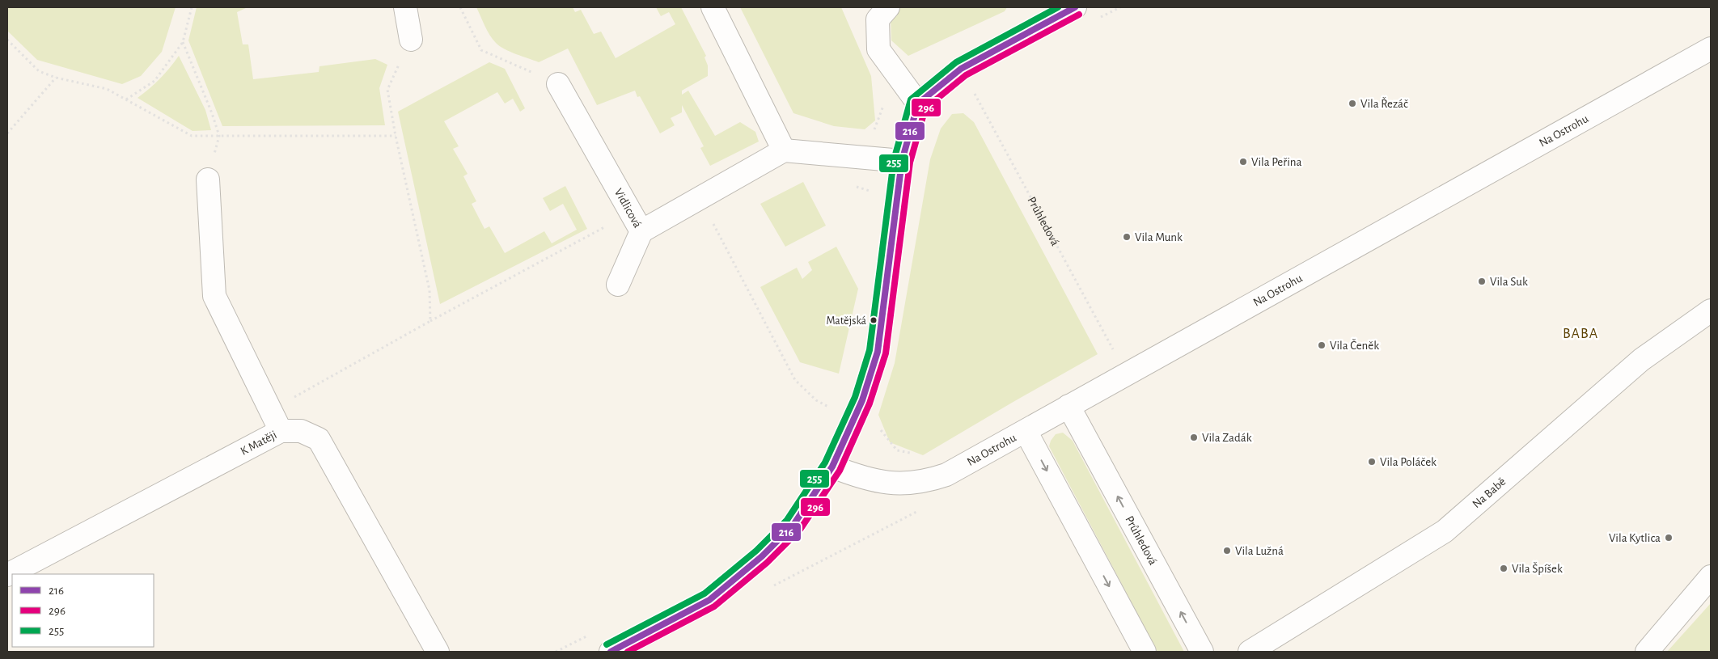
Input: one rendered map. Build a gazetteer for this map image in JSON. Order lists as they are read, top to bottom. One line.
{"streets":{"street":["Na Ostrohu","Vidlicová","Průhledová","K Matěji","Na Babě"]},"crossings":[["Na Ostrohu","Průhledová"]],"one_way":["Průhledová"],"districts":["BABA"],"places":["Vila Řezáč","Vila Peřina","Vila Munk","Vila Suk","Matějská","Vila Čeněk","Vila Zadák","Vila Poláček","Vila Kytlica","Vila Lužná","Vila Špíšek"],"lines":["transit line 216","transit line 255","transit line 296"],"legend":["216","296","255"]}
